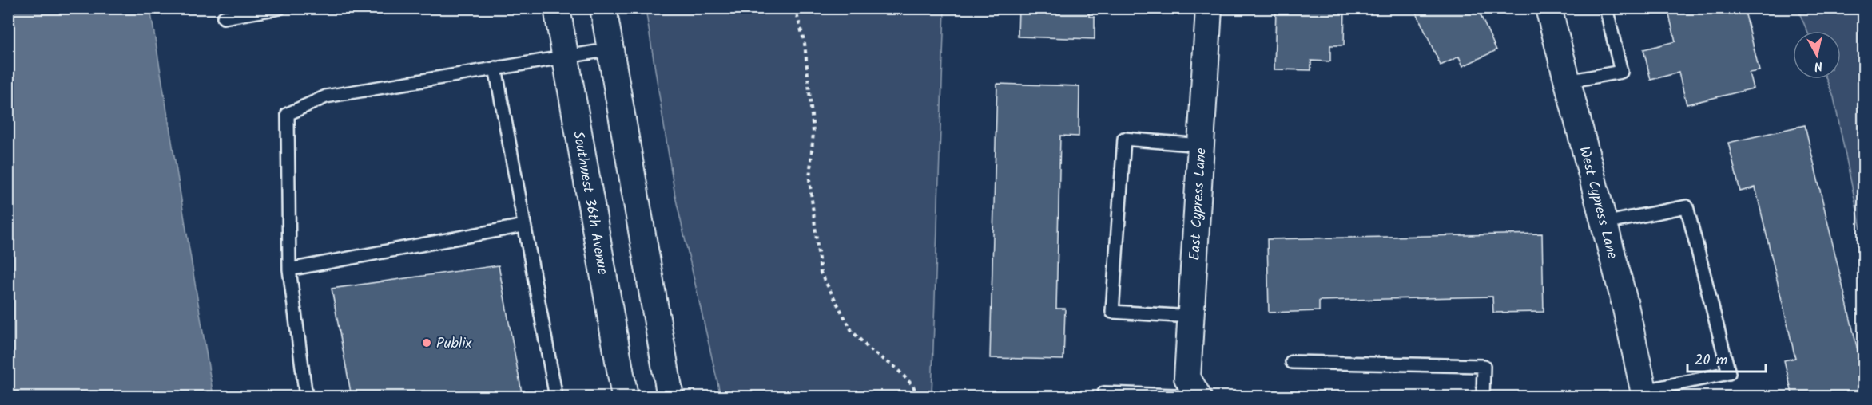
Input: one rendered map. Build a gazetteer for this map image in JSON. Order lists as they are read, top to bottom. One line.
{"streets":{"street":["West Cypress Lane","Southwest 36th Avenue","East Cypress Lane"]},"places":["Publix"],"scale_bar":"20 m","north":"bottom"}
